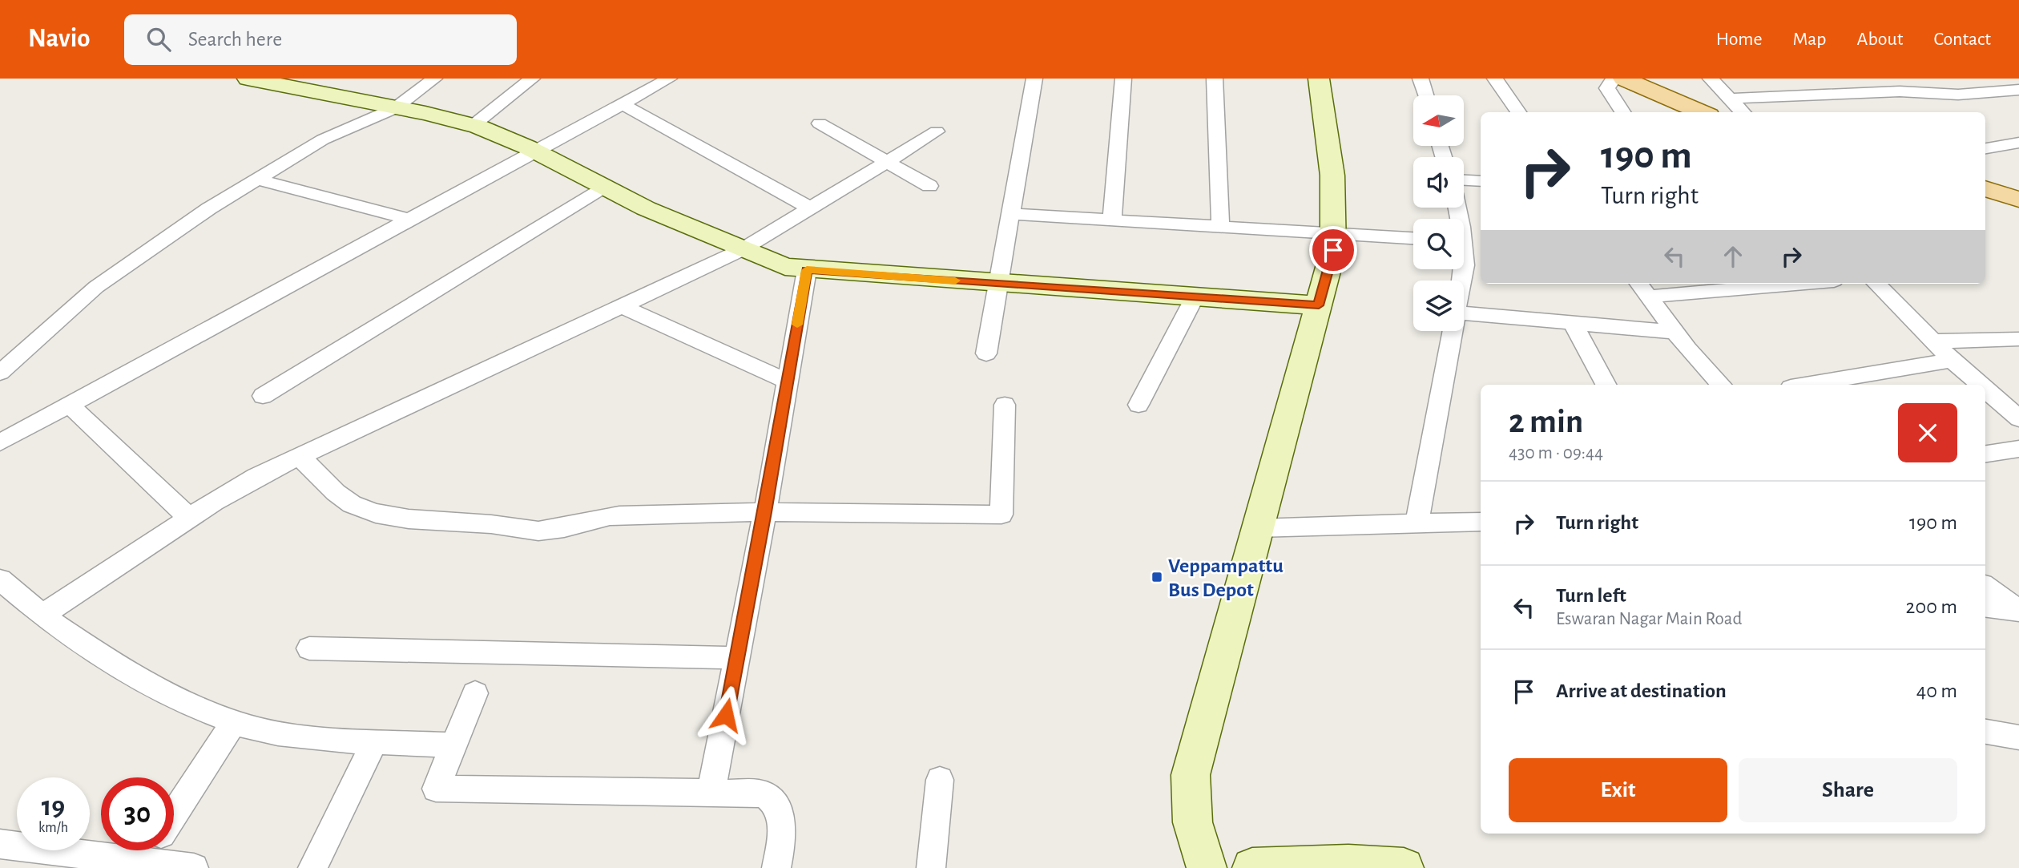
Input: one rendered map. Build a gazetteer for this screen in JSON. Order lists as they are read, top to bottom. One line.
{"places":{"transit":["Veppampattu Bus Depot"]},"north":"left","page":{"header":"Navio","search":"Search here","nav":["Home","Map","About","Contact"],"turn":["190 m","Turn right"],"heading":["2 min","430 m · 09:44"],"list":[{"name":"Turn right","value":"190 m"},{"name":"Turn left","note":"Eswaran Nagar Main Road","value":"200 m"},{"name":"Arrive at destination","value":"40 m"}],"buttons":["Exit","Share"],"speed":"19 km/h","limit":"30"}}
